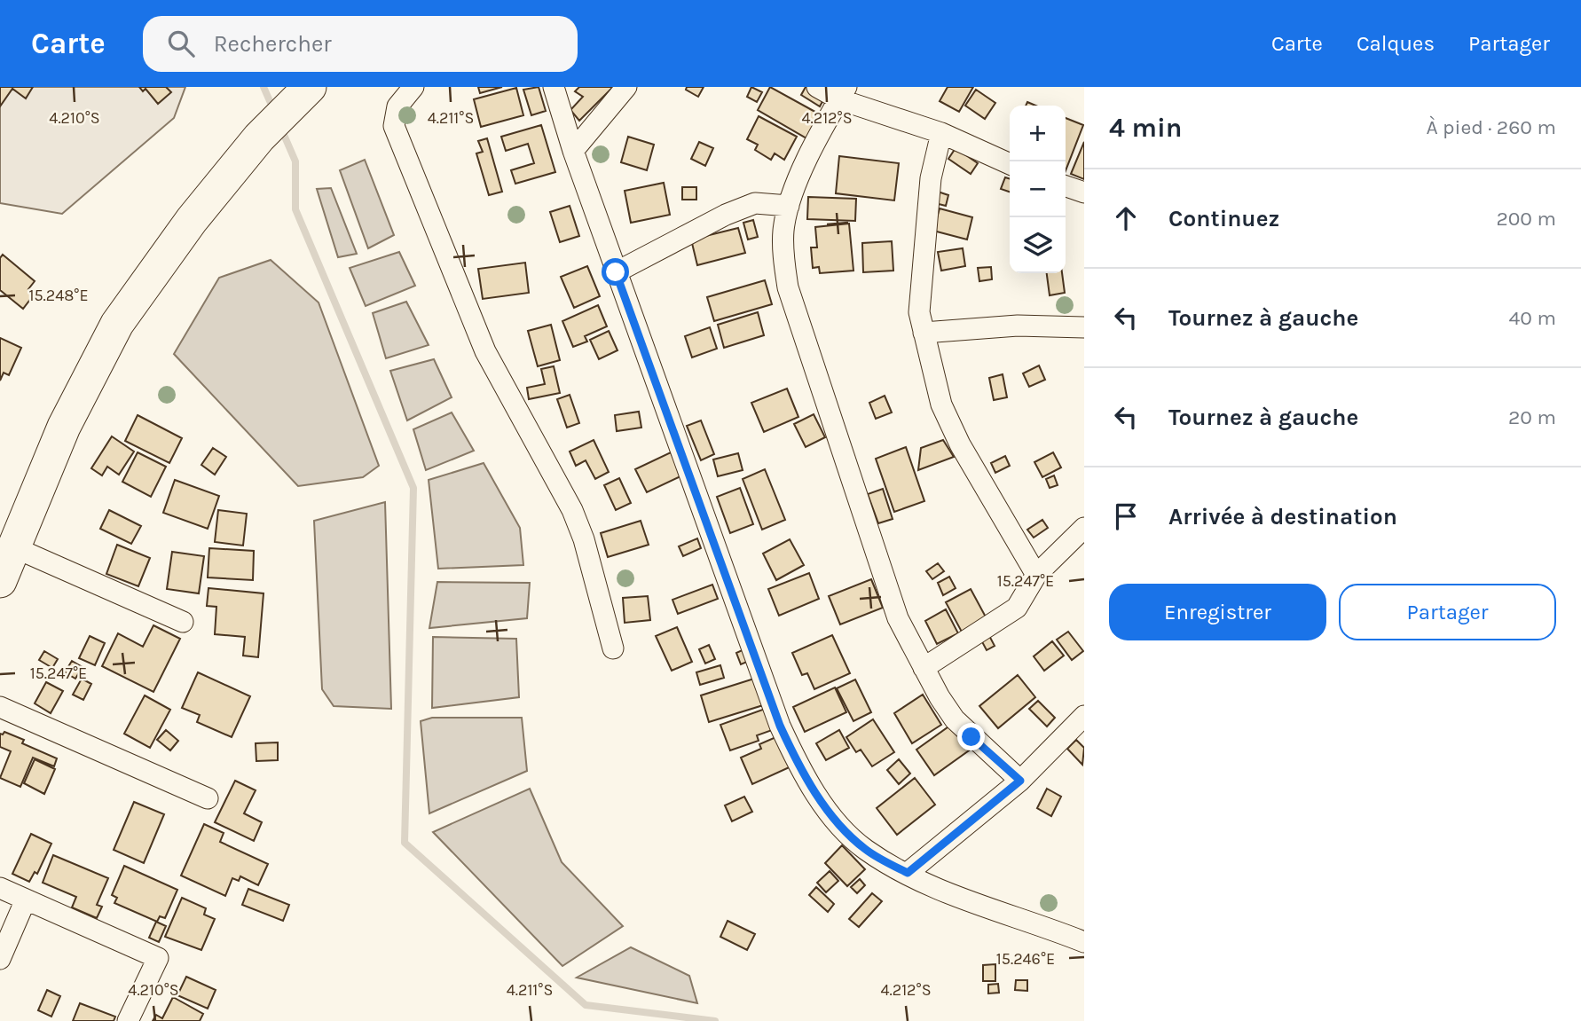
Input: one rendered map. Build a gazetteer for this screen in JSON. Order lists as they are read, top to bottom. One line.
{"page":{"header":"Carte","search":"Rechercher","nav":["Carte","Calques","Partager"],"heading":["4 min","À pied · 260 m"],"map_buttons":["+","−"],"list":[["Continuez","200 m"],["Tournez à gauche","40 m"],["Tournez à gauche","20 m"],"Arrivée à destination"],"buttons":["Enregistrer","Partager"]},"coordinates":["4.210°S","4.211°S","4.212°S","15.248°E","15.247°E","15.246°E"]}
